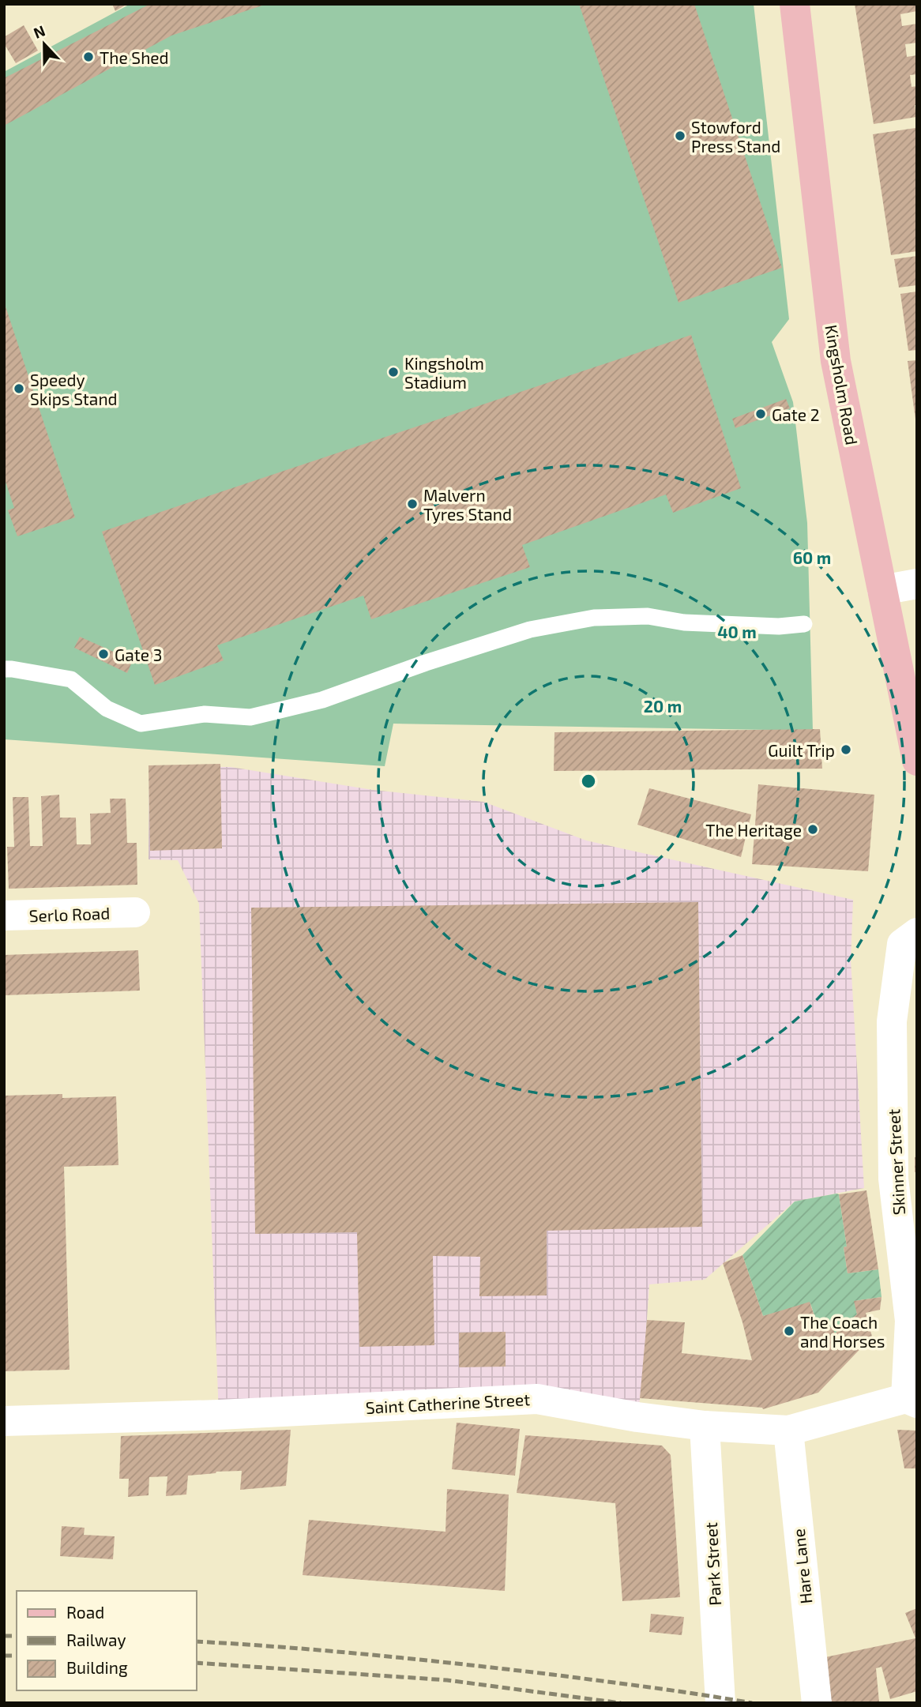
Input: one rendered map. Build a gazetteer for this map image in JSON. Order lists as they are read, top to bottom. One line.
{"streets":{"main road":["Kingsholm Road"],"street":["Serlo Road","Skinner Street","Saint Catherine Street","Park Street","Hare Lane"]},"crossings":[["Skinner Street","Saint Catherine Street"],["Saint Catherine Street","Park Street"],["Saint Catherine Street","Hare Lane"]],"places":["The Shed","Stowford Press Stand","Kingsholm Stadium","Speedy Skips Stand","Gate 2","Malvern Tyres Stand","Gate 3","Guilt Trip","The Heritage","The Coach and Horses"],"legend":["Road","Railway","Building"],"north":"top","rings":["60 m","40 m","20 m"]}
